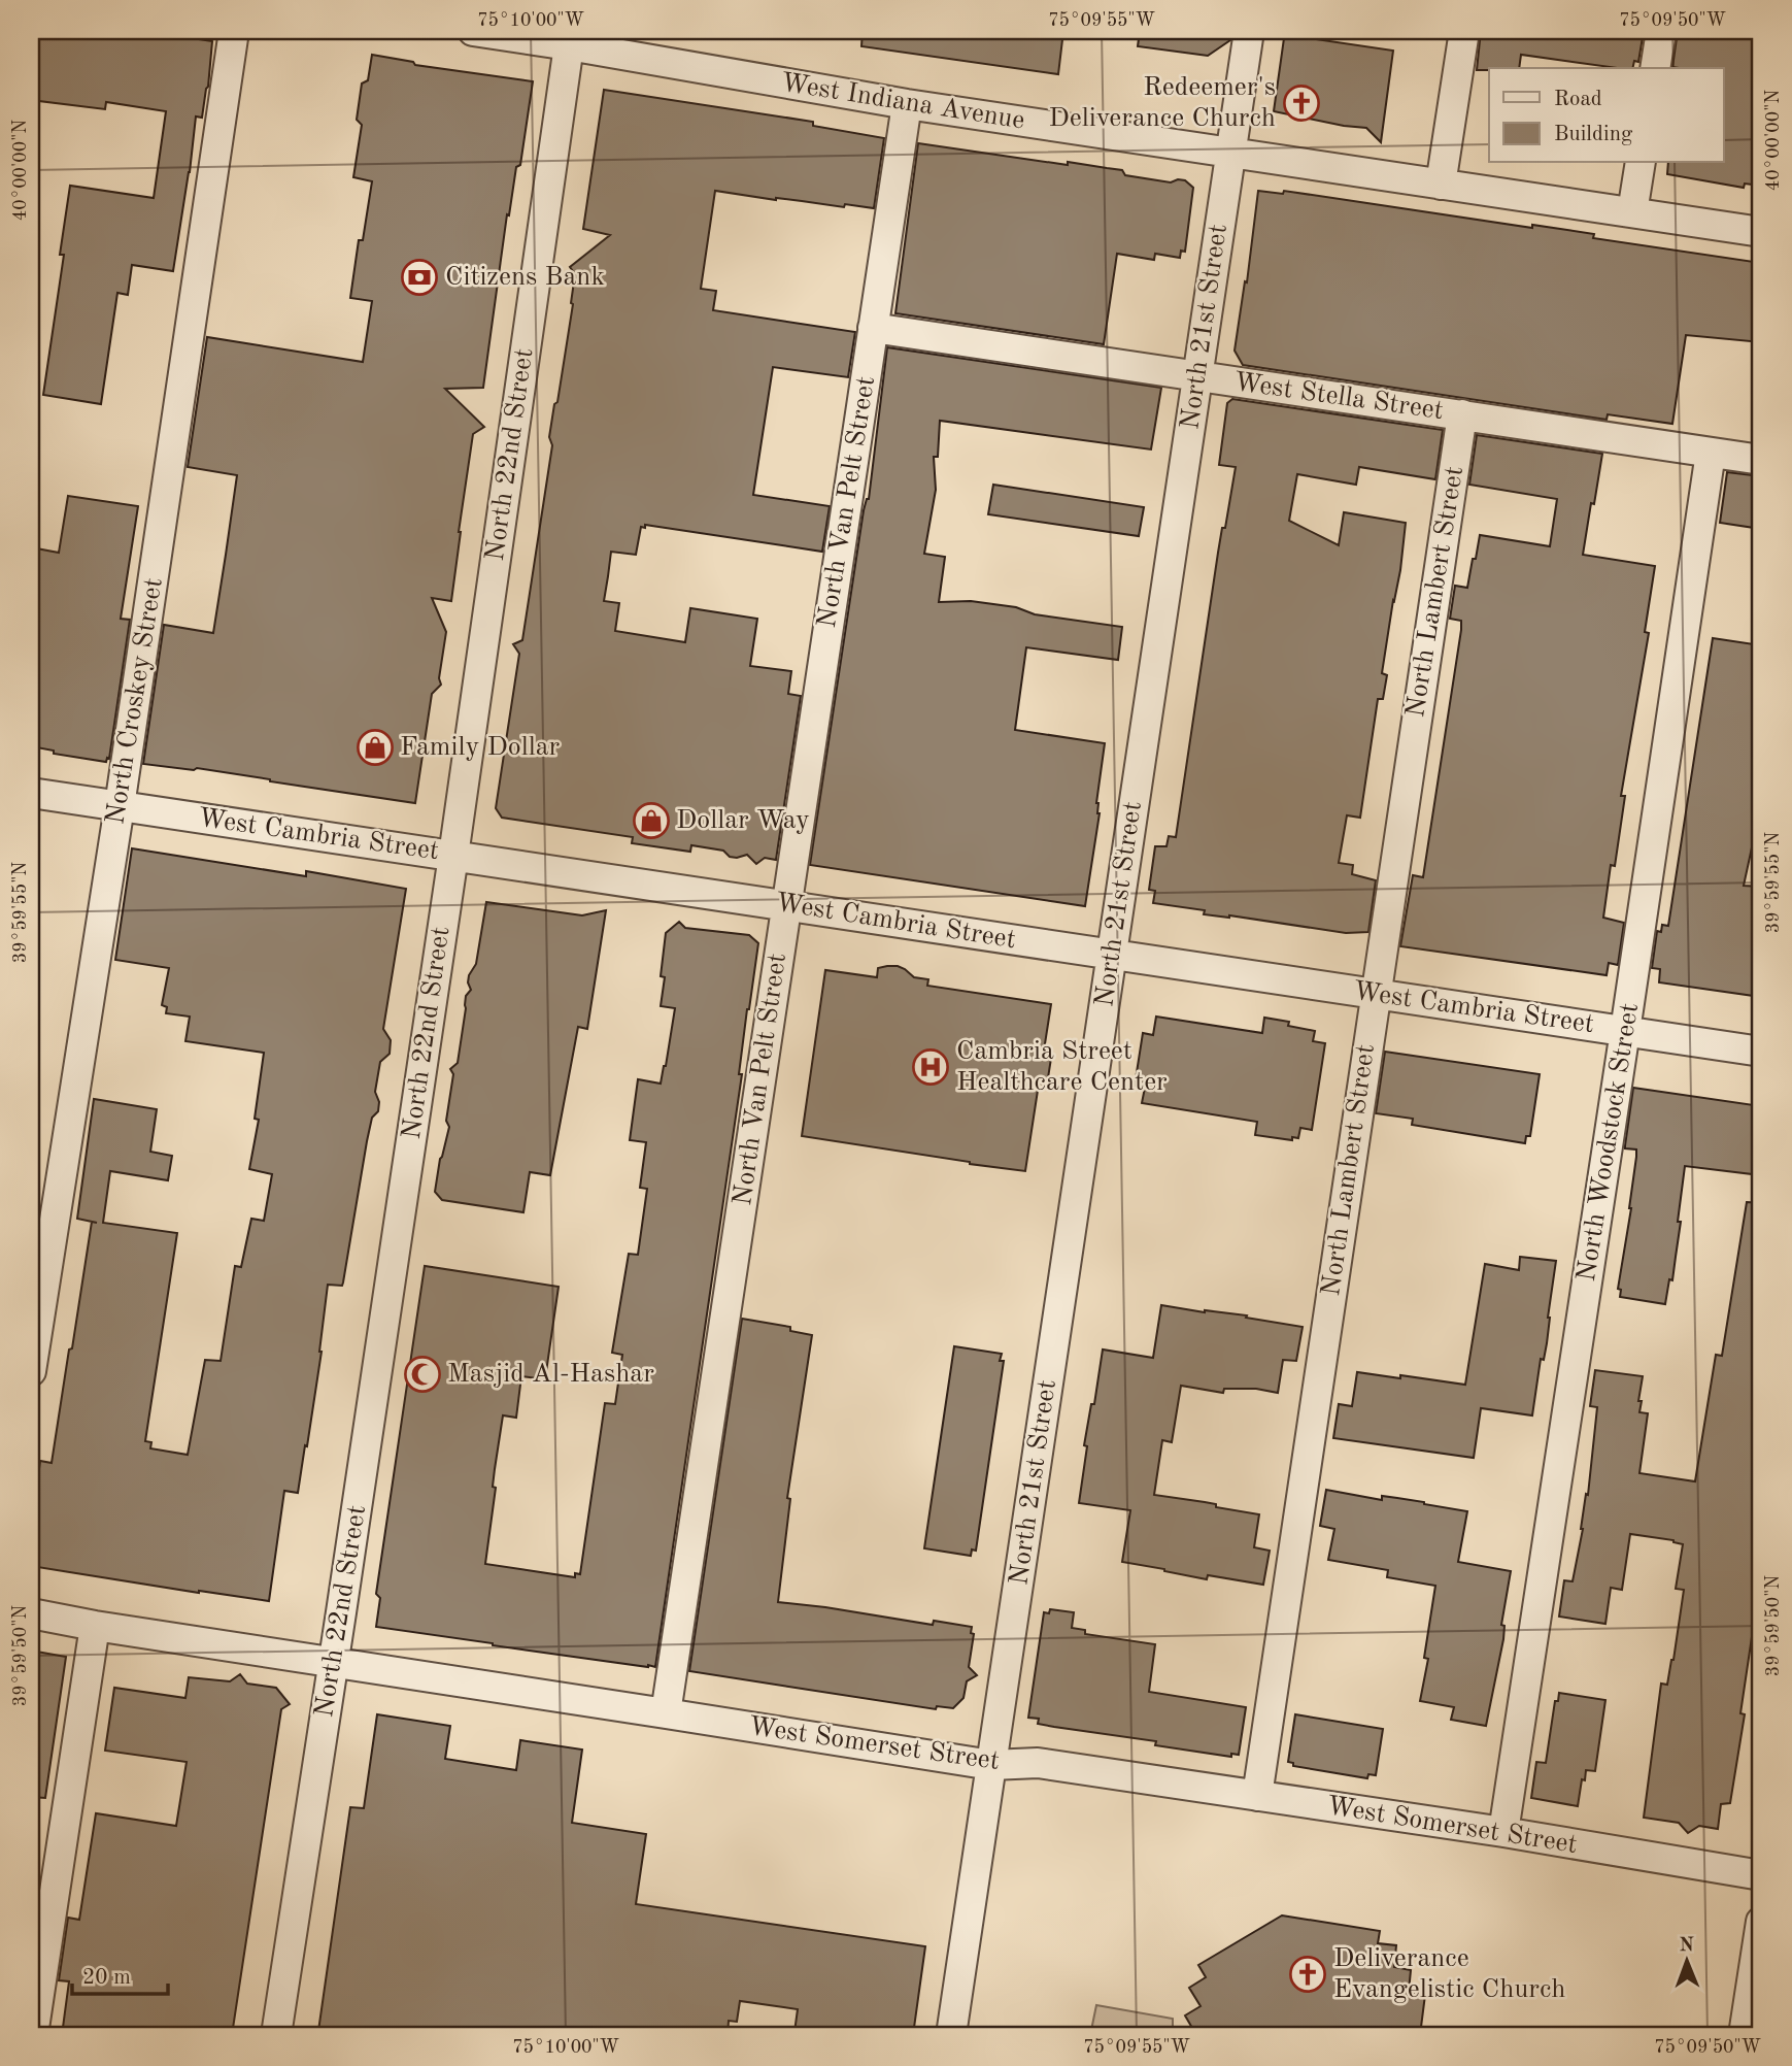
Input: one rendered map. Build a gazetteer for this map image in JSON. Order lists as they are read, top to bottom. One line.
{"streets":{"street":["West Indiana Avenue","North 21st Street","West Stella Street","North 22nd Street","North Van Pelt Street","North Lambert Street","North Croskey Street","West Cambria Street","North Woodstock Street","West Somerset Street"]},"crossings":[["West Indiana Avenue","North 21st Street"],["West Indiana Avenue","North 22nd Street"],["West Indiana Avenue","North Van Pelt Street"],["North 21st Street","West Stella Street"],["North 21st Street","West Cambria Street"],["North 21st Street","West Somerset Street"],["West Stella Street","North Van Pelt Street"],["West Stella Street","North Lambert Street"],["West Stella Street","North Woodstock Street"],["North 22nd Street","West Cambria Street"],["North 22nd Street","West Somerset Street"],["North Van Pelt Street","West Cambria Street"],["North Van Pelt Street","West Somerset Street"],["North Lambert Street","West Cambria Street"],["North Lambert Street","West Somerset Street"],["North Croskey Street","West Cambria Street"],["West Cambria Street","North Woodstock Street"],["North Woodstock Street","West Somerset Street"]],"places":{"church":["Redeemer's Deliverance Church","Deliverance Evangelistic Church"],"bank":["Citizens Bank"],"shop":["Family Dollar","Dollar Way"],"hospital":["Cambria Street Healthcare Center"],"mosque":["Masjid Al-Hashar"]},"legend":["Road","Building"],"scale_bar":"20 m","north":"top","coordinates":["75°10'00\"W","75°09'55\"W","75°09'50\"W","40°00'00\"N","39°59'55\"N","39°59'50\"N"]}
